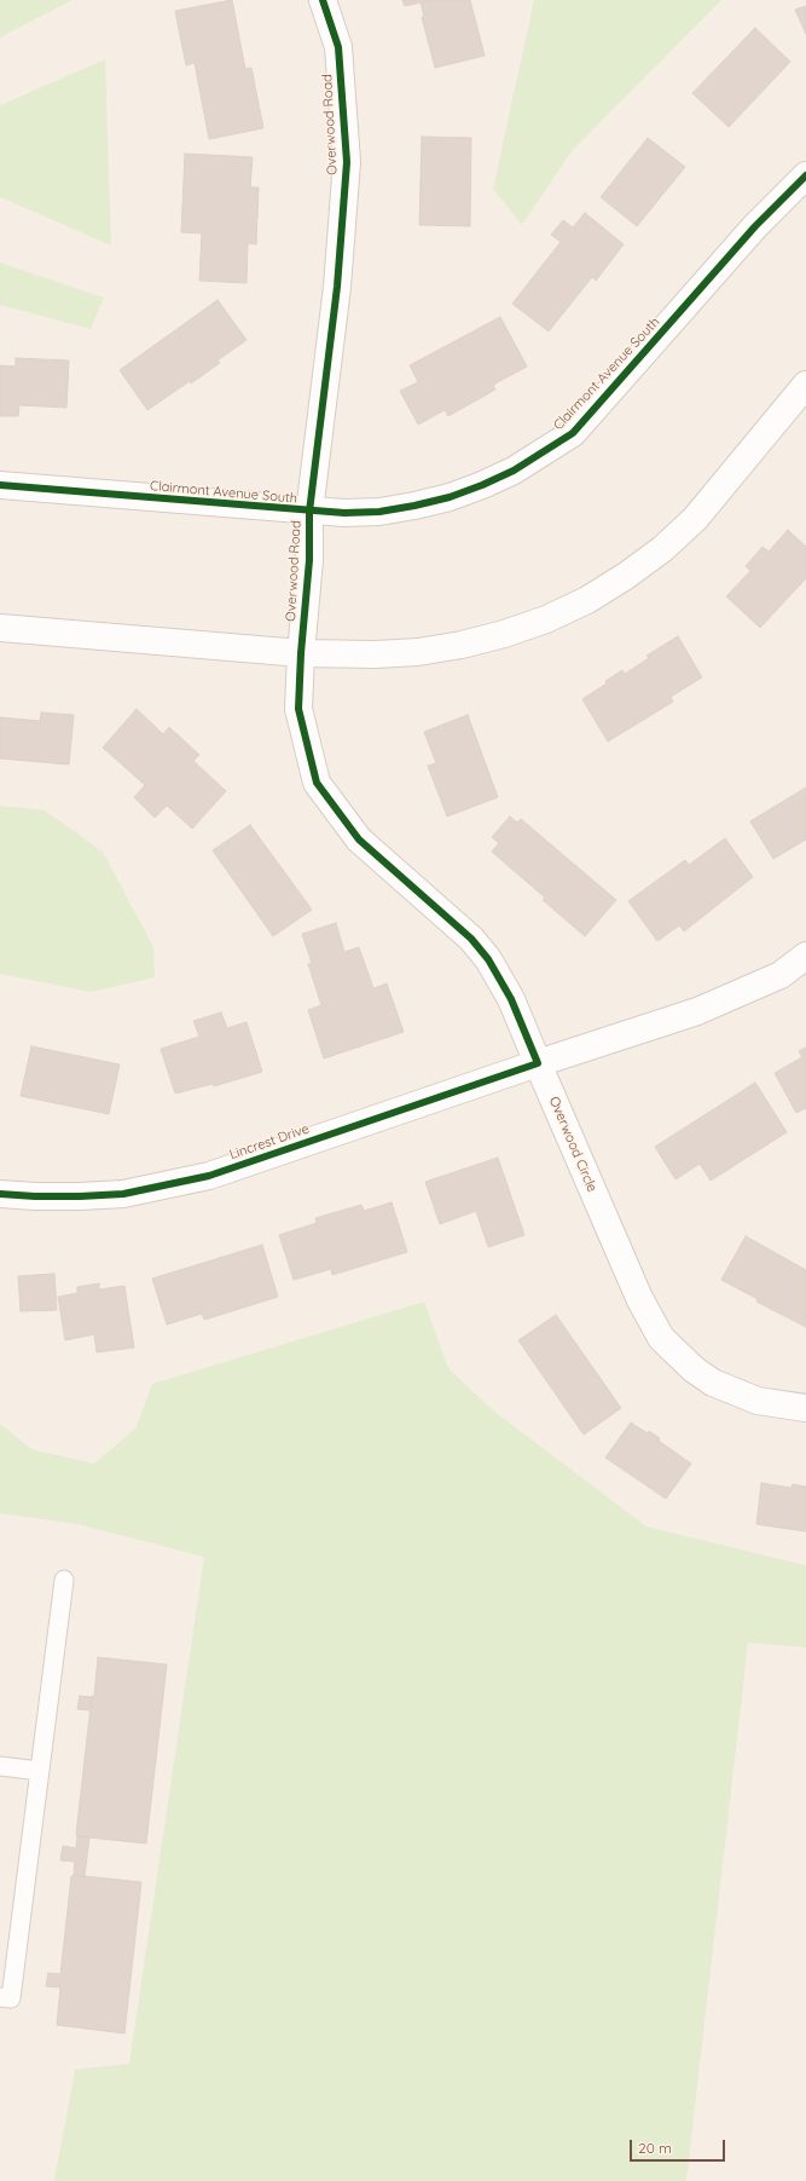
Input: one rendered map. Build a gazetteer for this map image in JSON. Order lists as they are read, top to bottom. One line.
{"streets":{"street":["Overwood Road","Clairmont Avenue South","Lincrest Drive","Overwood Circle"]},"crossings":[["Overwood Road","Clairmont Avenue South"],["Overwood Road","Lincrest Drive"],["Overwood Road","Overwood Circle"],["Lincrest Drive","Overwood Circle"]],"scale_bar":"20 m"}
